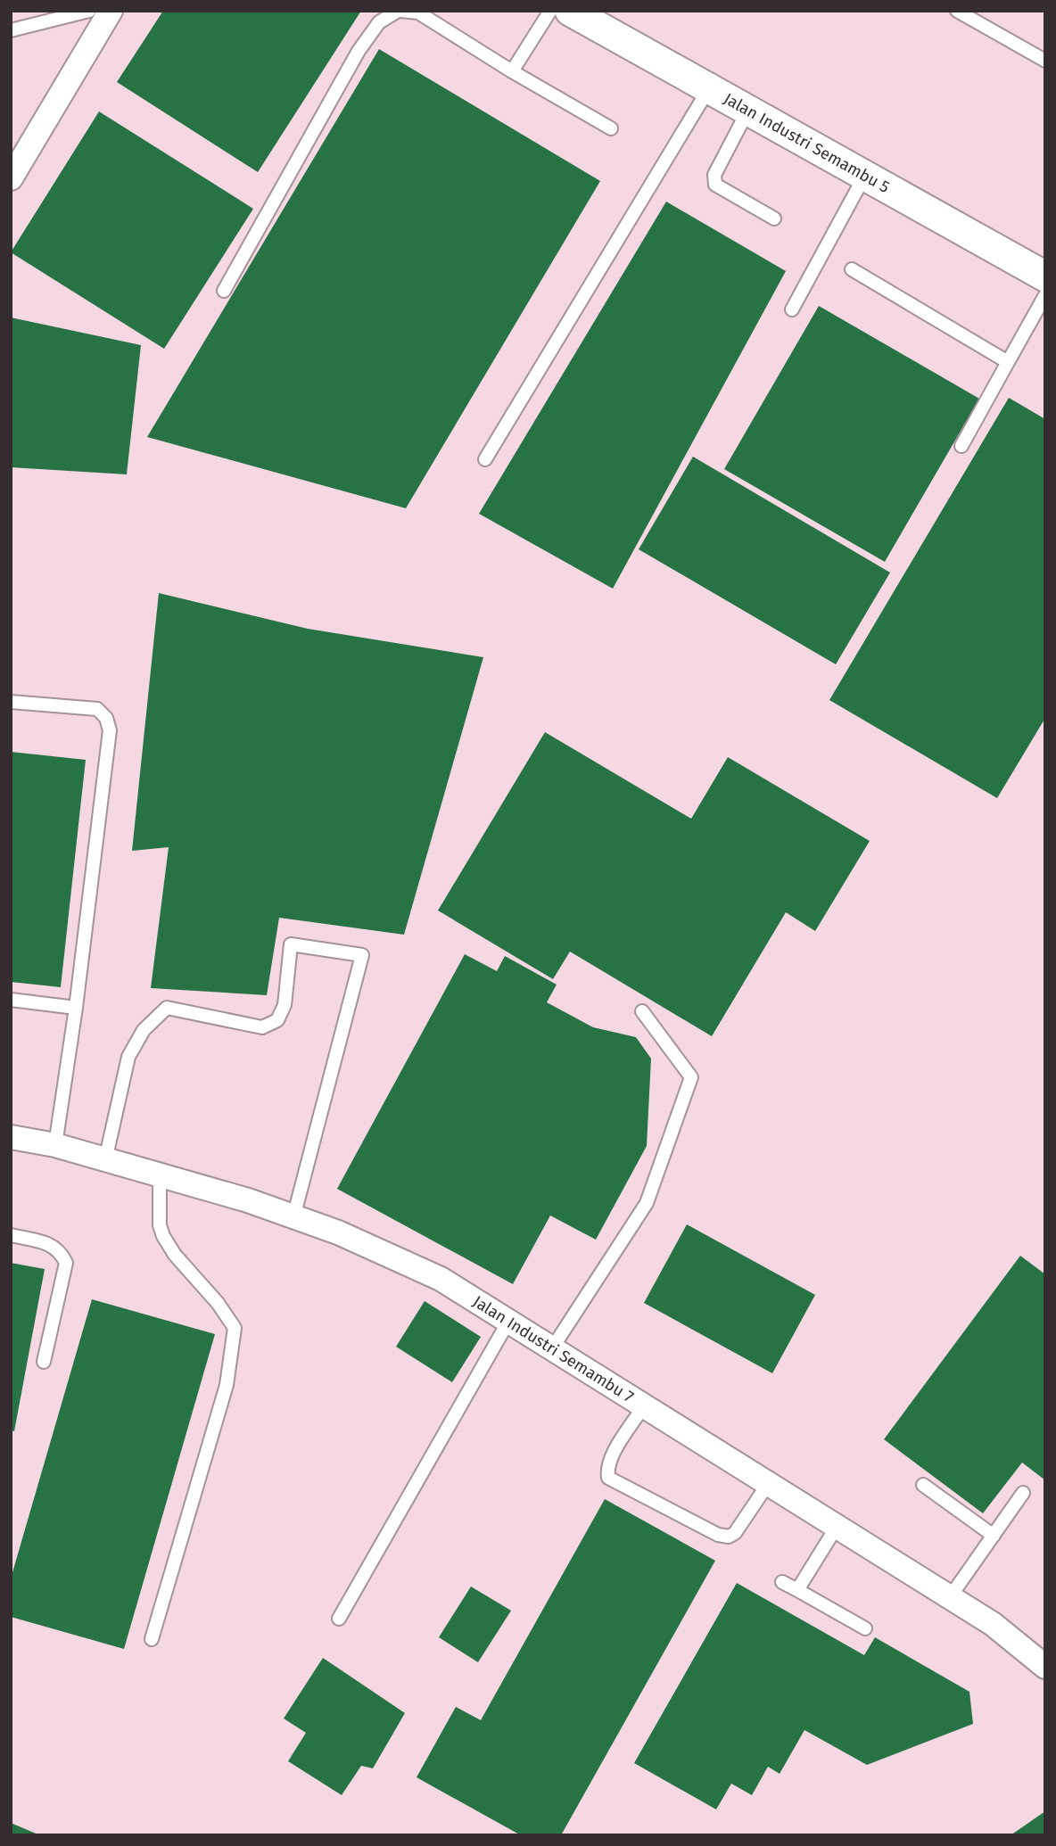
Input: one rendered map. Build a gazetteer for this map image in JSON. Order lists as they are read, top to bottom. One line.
{"streets":{"street":["Jalan Industri Semambu 5","Jalan Industri Semambu 7"]}}
